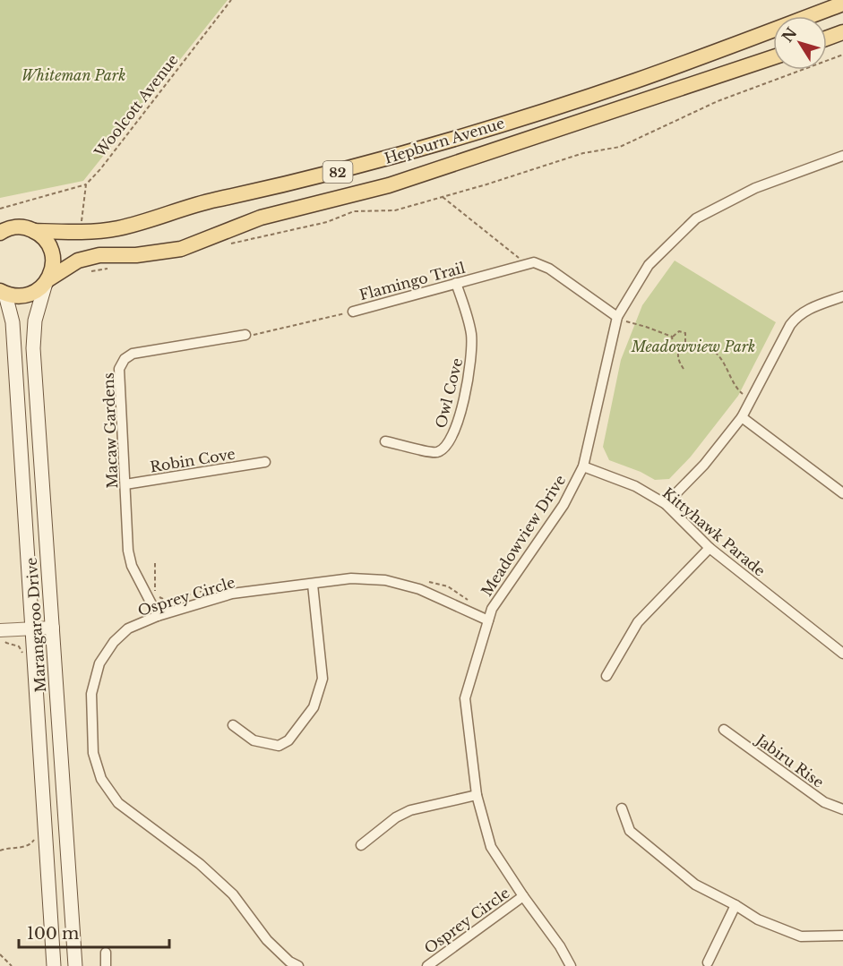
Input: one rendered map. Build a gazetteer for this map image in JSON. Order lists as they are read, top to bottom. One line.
{"streets":{"main road":["Hepburn Avenue","82","Marangaroo Drive"],"street":["Flamingo Trail","Owl Cove","Macaw Gardens","Robin Cove","Kittyhawk Parade","Meadowview Drive","Osprey Circle","Jabiru Rise"],"path":["Woolcott Avenue"]},"crossings":[["Hepburn Avenue","82"],["Hepburn Avenue","Marangaroo Drive"],["82","Marangaroo Drive"],["Flamingo Trail","Owl Cove"],["Flamingo Trail","Macaw Gardens"],["Flamingo Trail","Meadowview Drive"],["Macaw Gardens","Robin Cove"],["Macaw Gardens","Osprey Circle"],["Kittyhawk Parade","Meadowview Drive"],["Meadowview Drive","Osprey Circle"]],"parks":["Whiteman Park","Meadowview Park"],"scale_bar":"100 m","north":"top left"}
